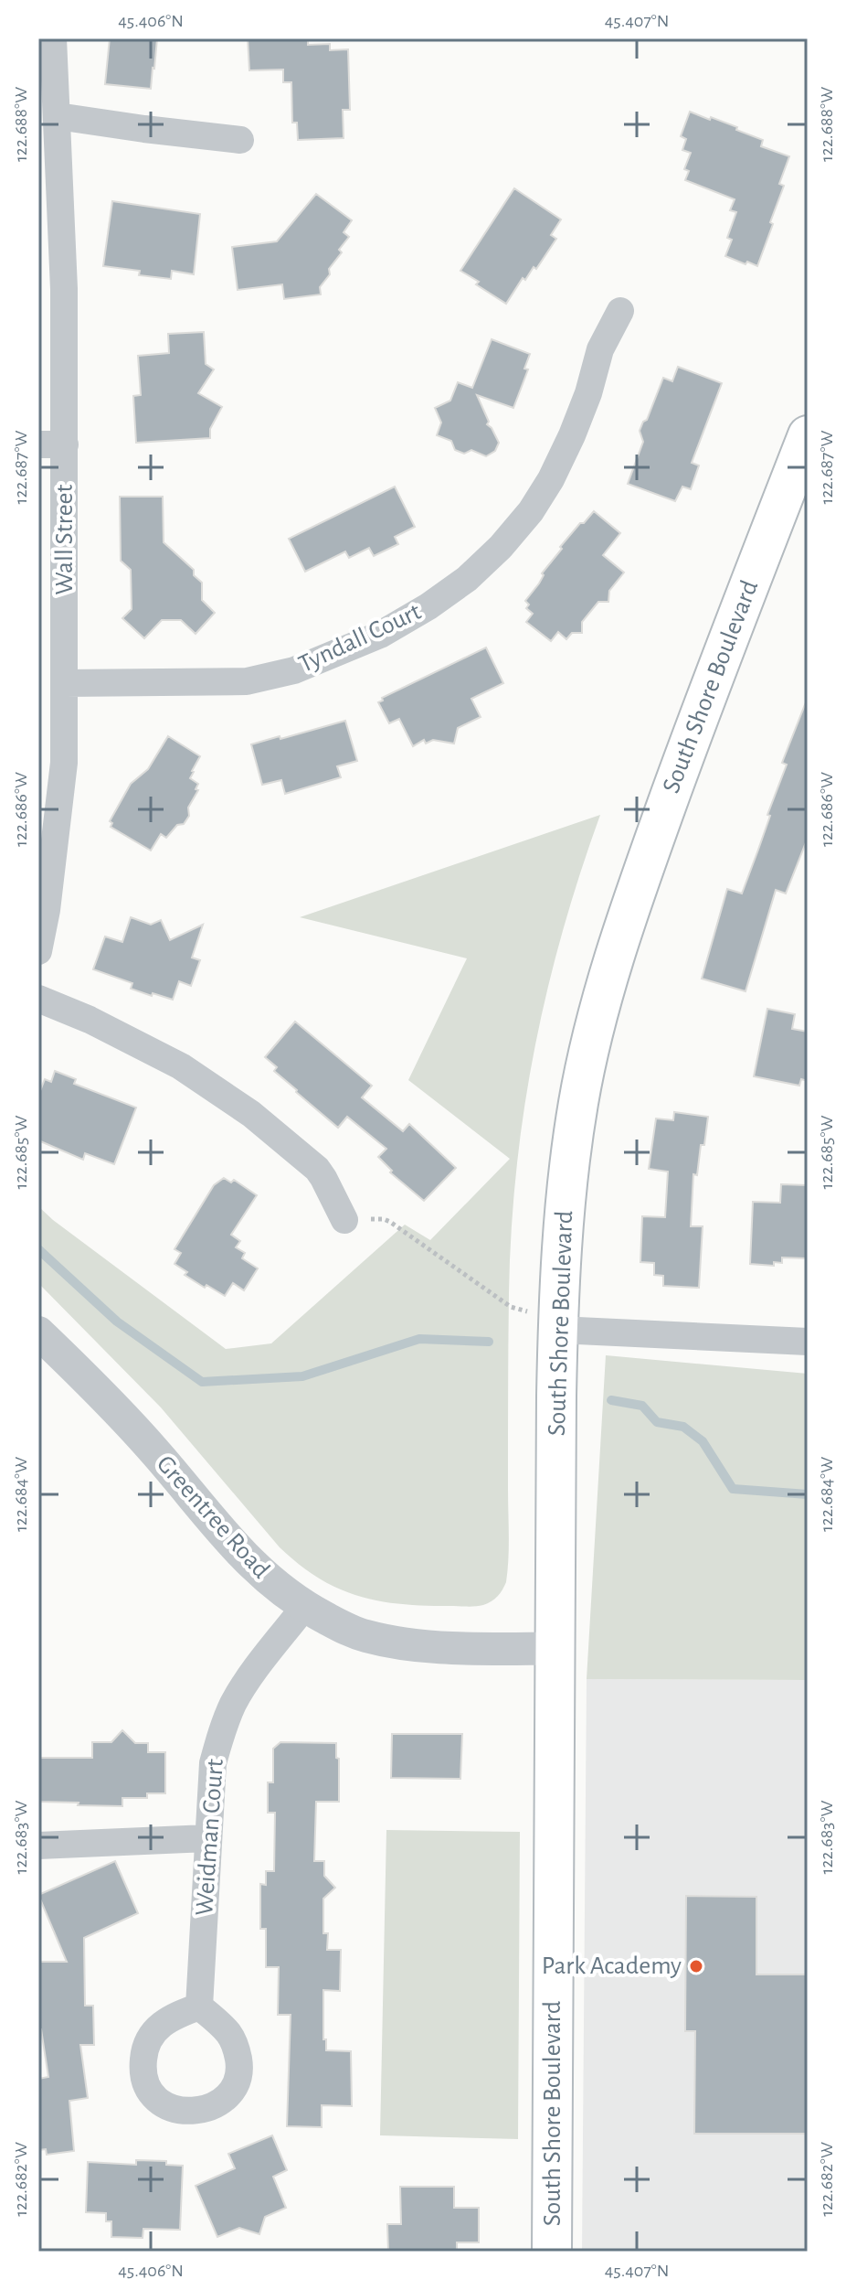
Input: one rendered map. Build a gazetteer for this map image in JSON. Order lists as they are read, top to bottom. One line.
{"streets":{"main road":["South Shore Boulevard"],"street":["Wall Street","Tyndall Court","Greentree Road","Weidman Court"]},"crossings":[["Wall Street","Tyndall Court"],["South Shore Boulevard","Greentree Road"],["Greentree Road","Weidman Court"]],"places":["Park Academy"],"coordinates":["45.406°N","45.407°N","122.688°W","122.687°W","122.686°W","122.685°W","122.684°W","122.683°W","122.682°W"]}
